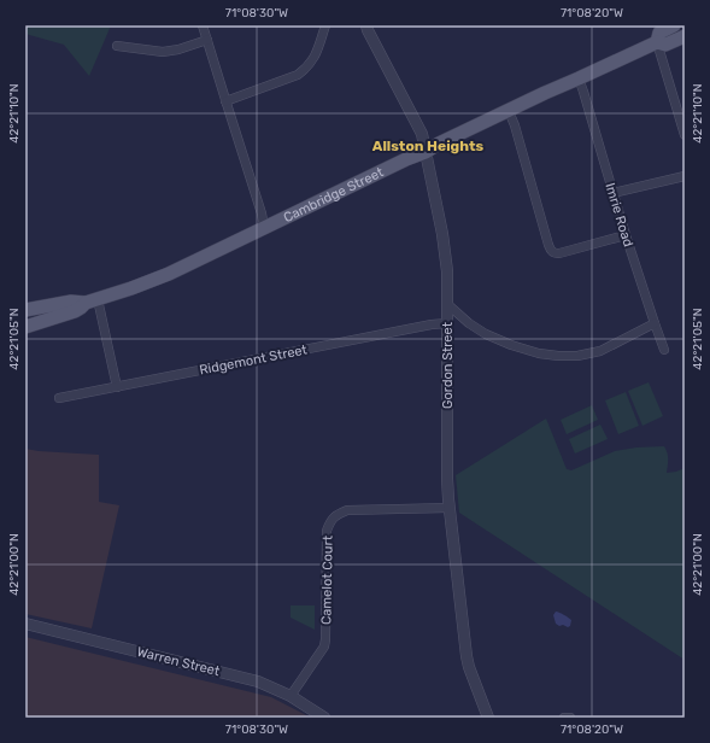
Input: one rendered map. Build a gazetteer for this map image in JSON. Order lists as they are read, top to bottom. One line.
{"streets":{"main road":["Cambridge Street"],"street":["Imrie Road","Ridgemont Street","Gordon Street","Camelot Court","Warren Street"]},"crossings":[["Cambridge Street","Imrie Road"],["Cambridge Street","Gordon Street"],["Ridgemont Street","Gordon Street"],["Gordon Street","Camelot Court"],["Camelot Court","Warren Street"]],"districts":["Allston Heights"],"coordinates":["71°08'30\"W","71°08'20\"W","42°21'10\"N","42°21'05\"N","42°21'00\"N"]}
